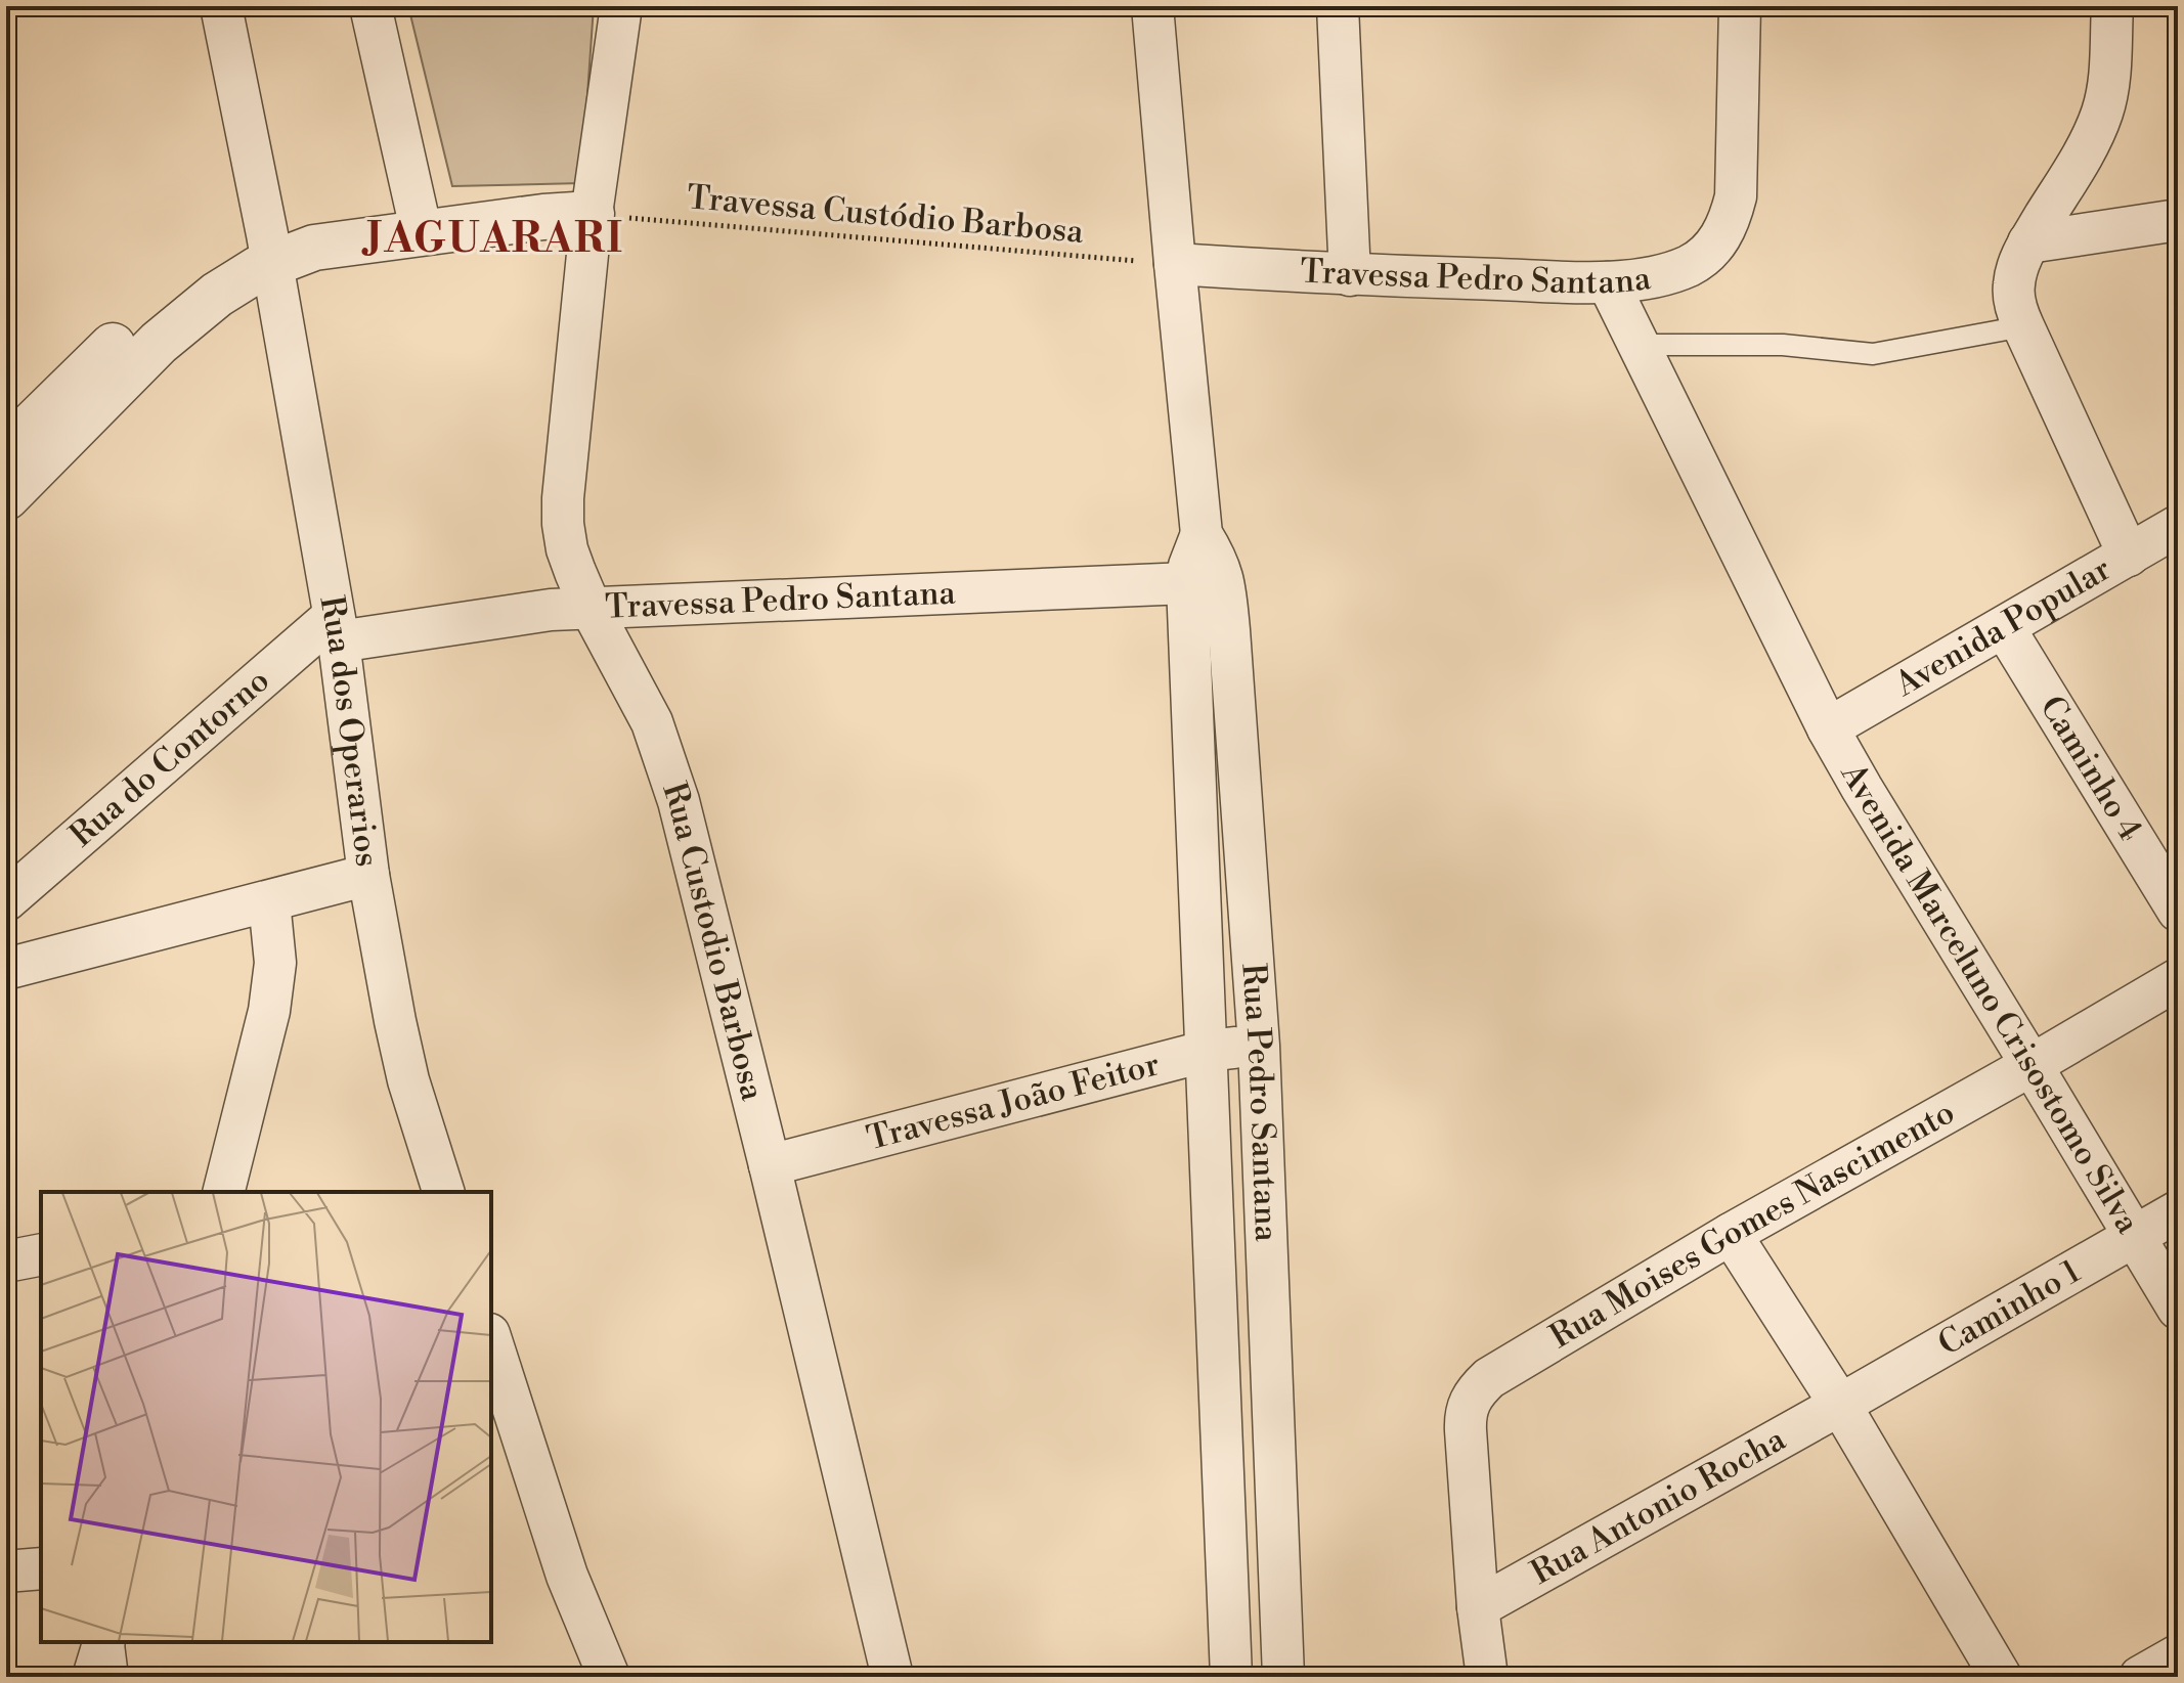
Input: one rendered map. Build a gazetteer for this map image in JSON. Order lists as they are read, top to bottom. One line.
{"streets":{"street":["Travessa Pedro Santana","Avenida Popular","Rua dos Operarios","Rua do Contorno","Caminho 4","Rua Custodio Barbosa","Avenida Marceluno Crisostomo Silva","Travessa João Feitor","Rua Pedro Santana","Rua Moises Gomes Nascimento","Caminho 1","Rua Antonio Rocha"],"path":["Travessa Custódio Barbosa"]},"crossings":[["Travessa Custódio Barbosa","Travessa Pedro Santana"],["Travessa Custódio Barbosa","Rua Custodio Barbosa"],["Travessa Custódio Barbosa","Rua Pedro Santana"],["Travessa Pedro Santana","Rua dos Operarios"],["Travessa Pedro Santana","Rua do Contorno"],["Travessa Pedro Santana","Rua Custodio Barbosa"],["Travessa Pedro Santana","Avenida Marceluno Crisostomo Silva"],["Travessa Pedro Santana","Rua Pedro Santana"],["Avenida Popular","Caminho 4"],["Avenida Popular","Avenida Marceluno Crisostomo Silva"],["Rua dos Operarios","Rua do Contorno"],["Rua Custodio Barbosa","Travessa João Feitor"],["Avenida Marceluno Crisostomo Silva","Rua Moises Gomes Nascimento"],["Avenida Marceluno Crisostomo Silva","Caminho 1"],["Travessa João Feitor","Rua Pedro Santana"],["Rua Moises Gomes Nascimento","Rua Antonio Rocha"],["Caminho 1","Rua Antonio Rocha"]],"districts":["JAGUARARI"]}
